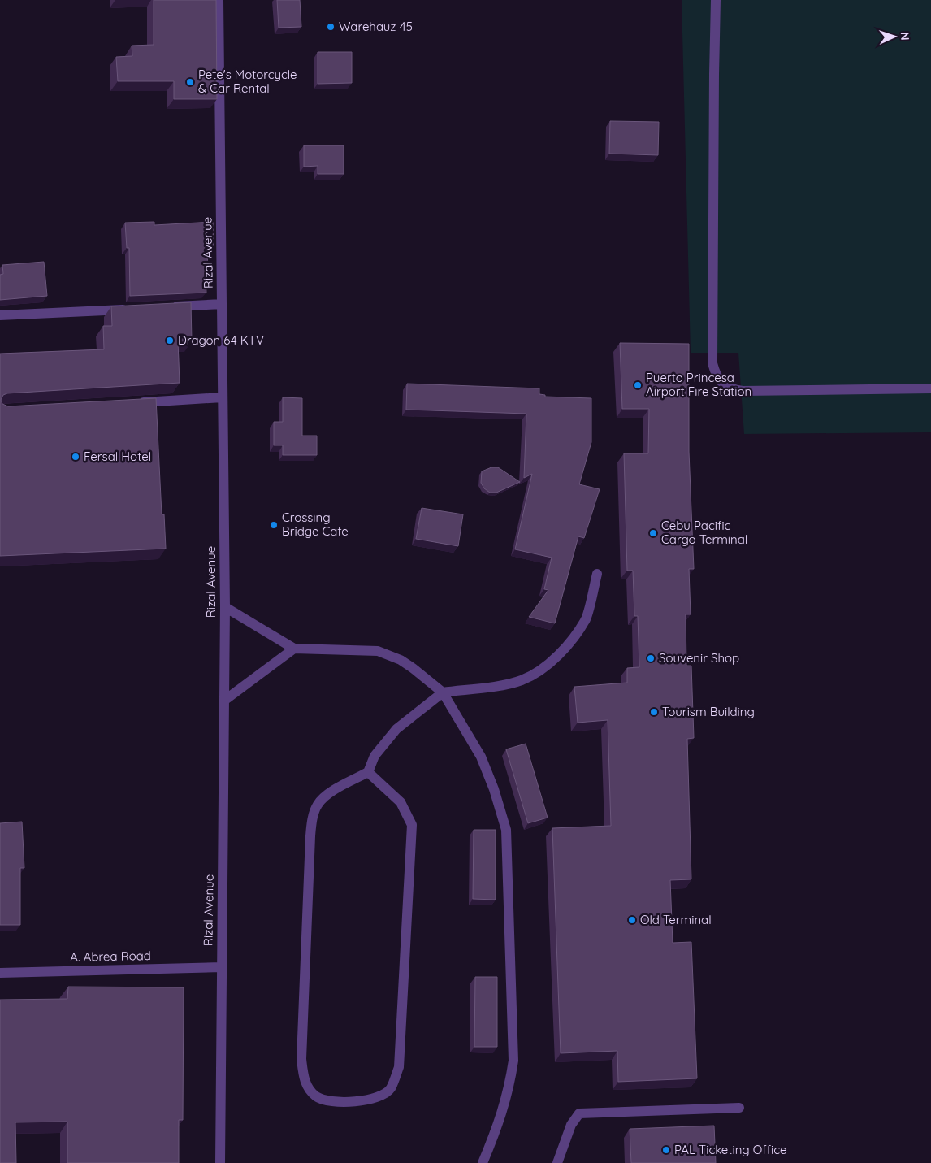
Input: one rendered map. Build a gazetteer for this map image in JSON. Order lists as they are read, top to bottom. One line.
{"streets":{"street":["Rizal Avenue","A. Abrea Road"]},"crossings":[["Rizal Avenue","A. Abrea Road"]],"places":["Warehauz 45","Pete's Motorcycle & Car Rental","Dragon 64 KTV","Puerto Princesa Airport Fire Station","Fersal Hotel","Crossing Bridge Cafe","Cebu Pacific Cargo Terminal","Souvenir Shop","Tourism Building","Old Terminal","PAL Ticketing Office"],"north":"right"}
